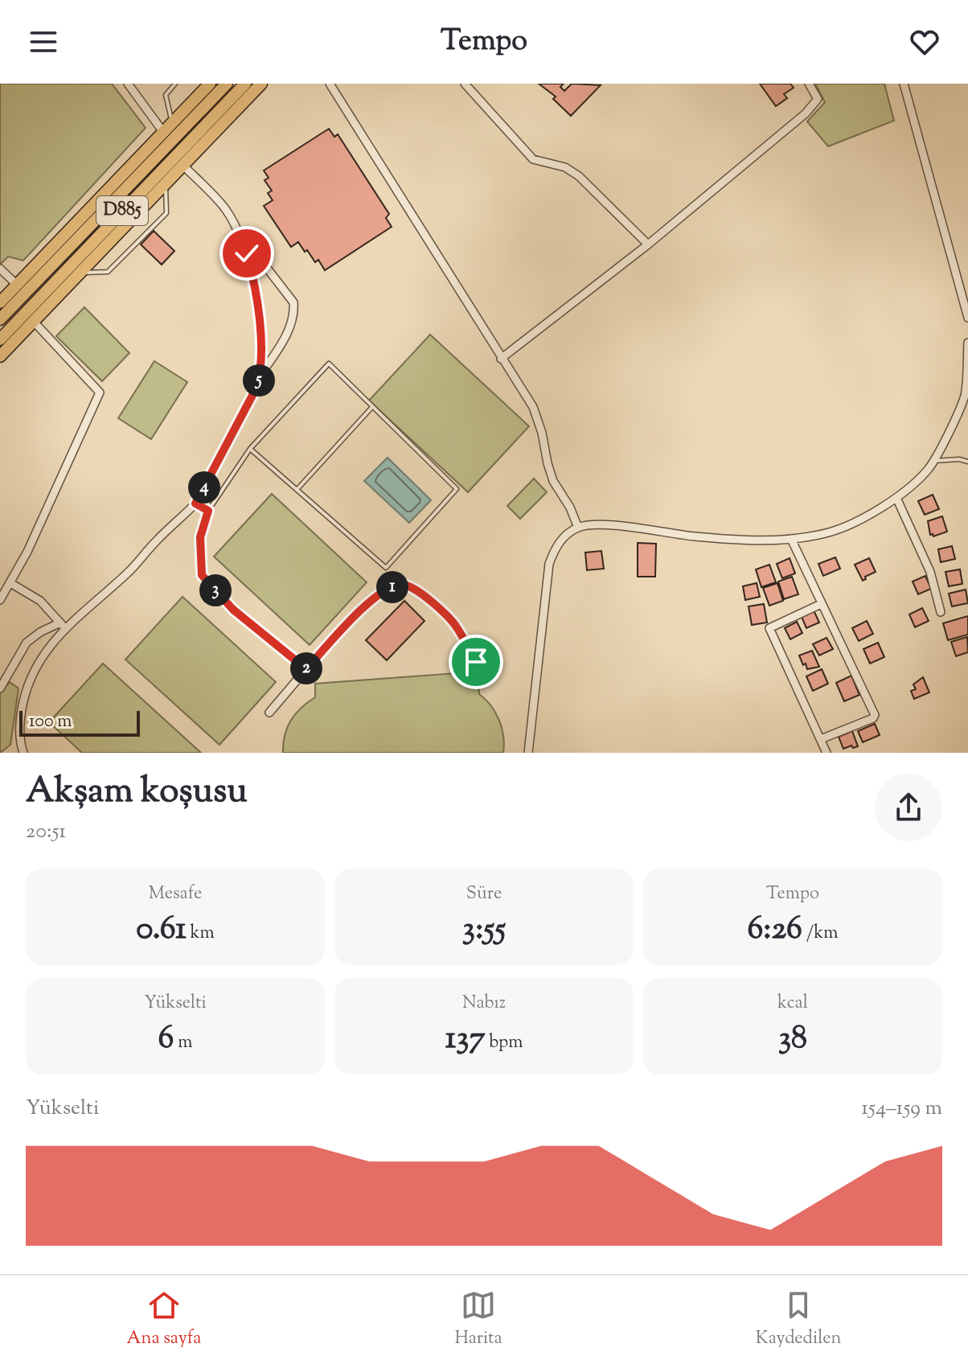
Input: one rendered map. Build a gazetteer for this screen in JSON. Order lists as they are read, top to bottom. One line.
{"streets":{"highway":["D885"]},"scale_bar":"100 m","page":{"header":"Tempo","pins":["5","4","1","3","2"],"scale":"100 m","heading":["Akşam koşusu","20:51"],"stats":[["Mesafe","0.61 km"],["Süre","3:55"],["Tempo","6:26 /km"],["Yükselti","6 m"],["Nabız","137 bpm"],["kcal","38"]],"chart":["Yükselti","154–159 m"],"tabs":["Ana sayfa","Harita","Kaydedilen"]}}
